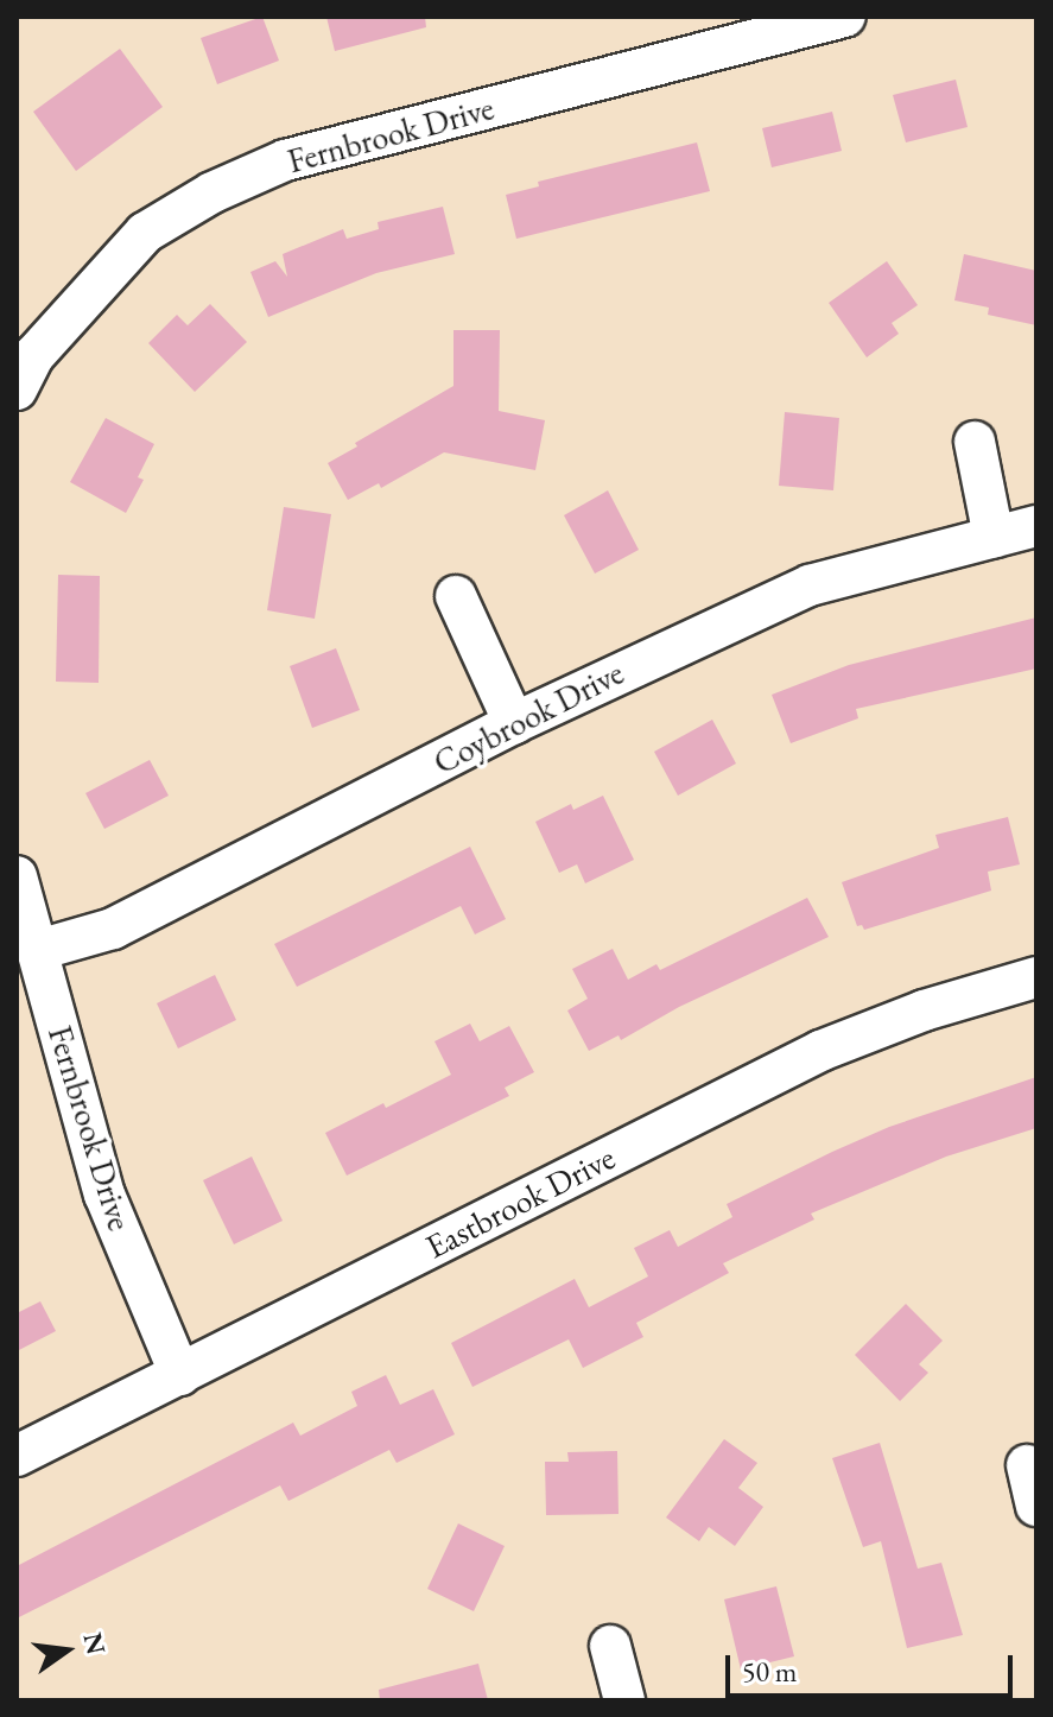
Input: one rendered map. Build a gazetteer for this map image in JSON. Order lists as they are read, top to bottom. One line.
{"streets":{"street":["Fernbrook Drive","Coybrook Drive","Eastbrook Drive"]},"crossings":[["Fernbrook Drive","Coybrook Drive"],["Fernbrook Drive","Eastbrook Drive"]],"scale_bar":"50 m","north":"right"}
